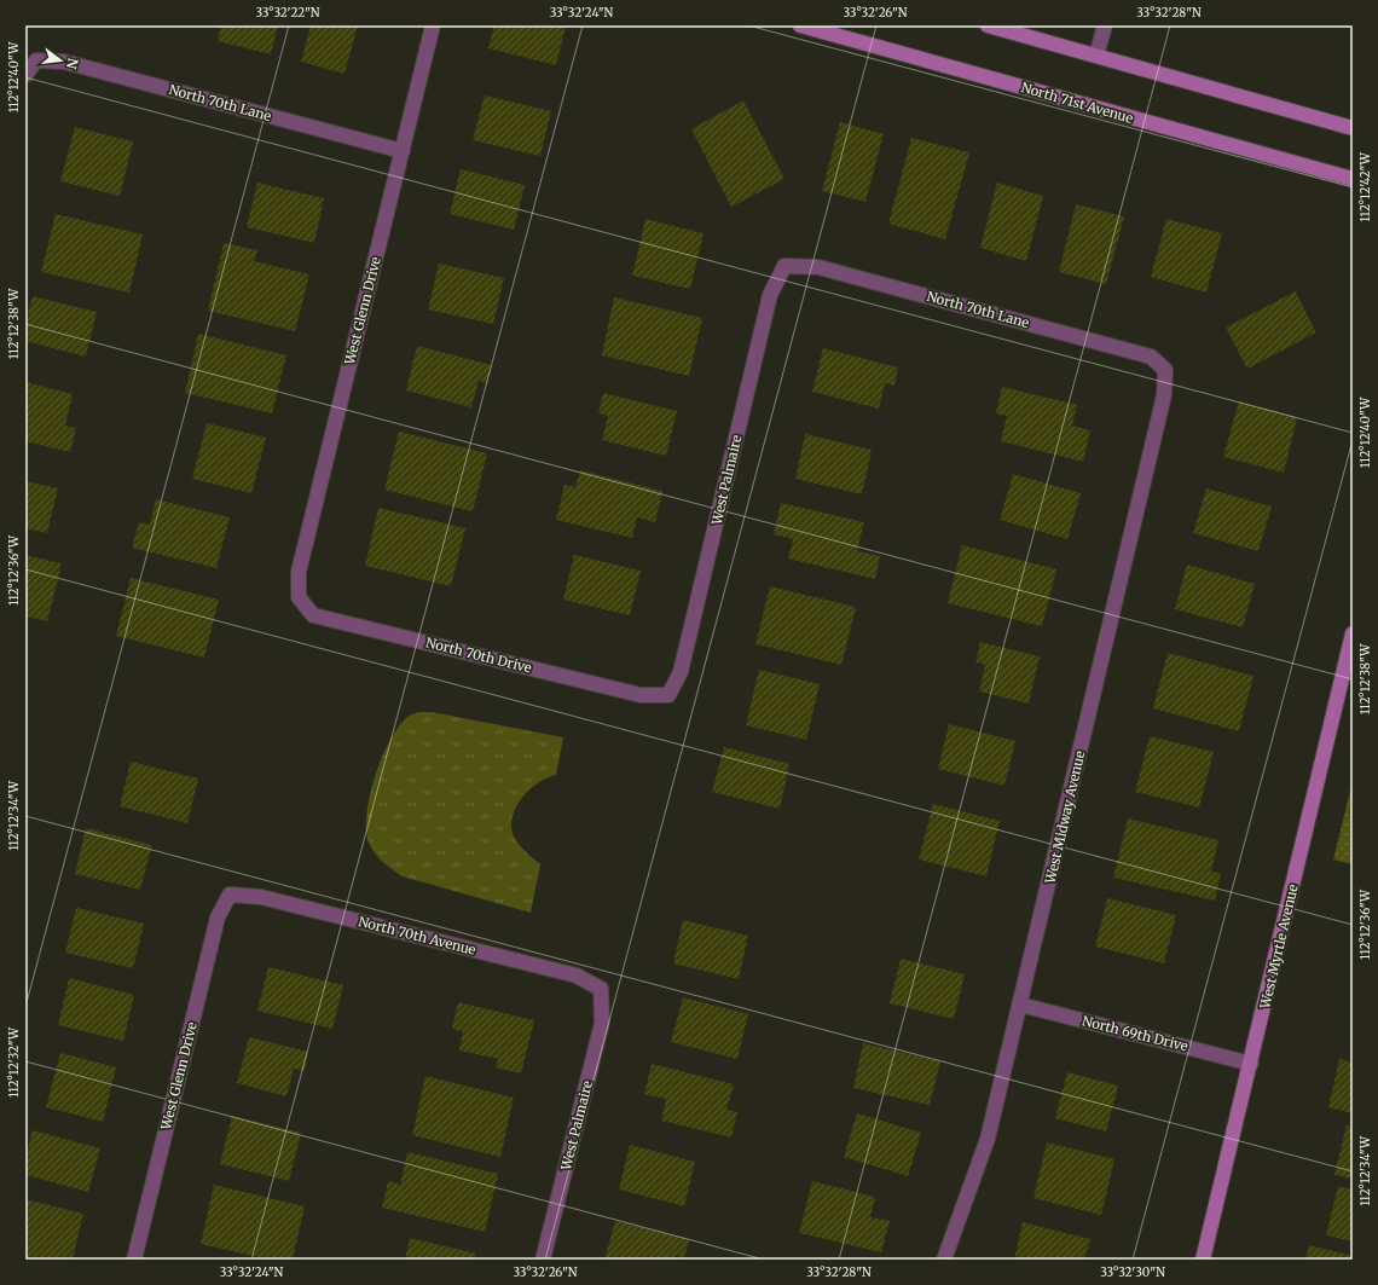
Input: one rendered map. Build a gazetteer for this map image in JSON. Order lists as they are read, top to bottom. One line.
{"streets":{"street":["North 70th Lane","North 71st Avenue","West Glenn Drive","West Palmaire","North 70th Drive","West Midway Avenue","North 70th Avenue","West Myrtle Avenue","North 69th Drive"]},"crossings":[["North 70th Lane","West Glenn Drive"],["North 70th Lane","West Palmaire"],["North 70th Lane","West Midway Avenue"],["West Glenn Drive","North 70th Drive"],["West Glenn Drive","North 70th Avenue"],["West Palmaire","North 70th Drive"],["West Palmaire","North 70th Avenue"],["West Midway Avenue","North 69th Drive"],["West Myrtle Avenue","North 69th Drive"]],"north":"right","coordinates":["33°32'22\"N","33°32'24\"N","33°32'26\"N","33°32'28\"N","112°12'40\"W","112°12'42\"W","112°12'38\"W","112°12'36\"W","112°12'34\"W","112°12'32\"W","33°32'30\"N"]}
